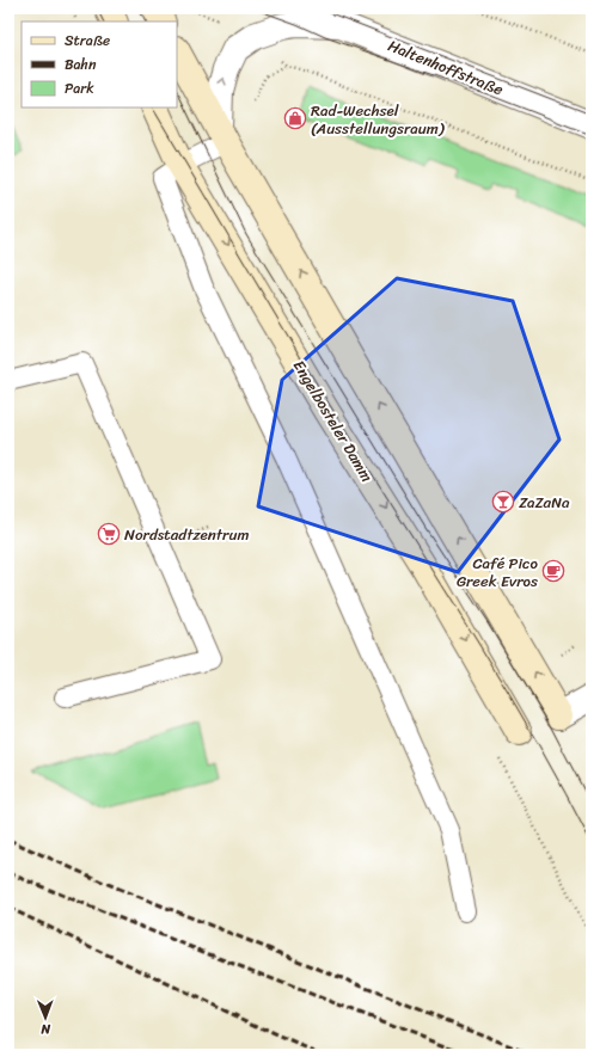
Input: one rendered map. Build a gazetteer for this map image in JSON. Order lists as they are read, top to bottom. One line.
{"streets":{"main road":["Engelbosteler Damm"],"street":["Haltenhoffstraße"]},"places":{"shop":["Rad-Wechsel (Ausstellungsraum)"],"bar":["ZaZaNa"],"supermarket":["Nordstadtzentrum"],"cafe":["Café Pico Greek Evros"]},"legend":["Straße","Bahn","Park"],"north":"bottom"}
